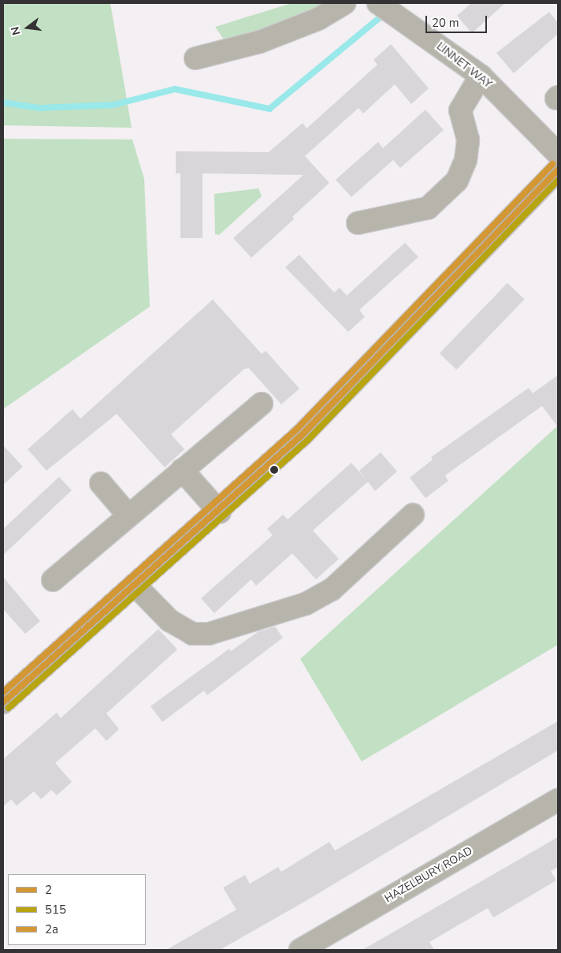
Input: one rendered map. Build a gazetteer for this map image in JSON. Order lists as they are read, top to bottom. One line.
{"streets":{"street":["LINNET WAY","HAZELBURY ROAD"]},"lines":["transit line 2a","transit line 2","transit line 515"],"legend":["2","515","2a"],"scale_bar":"20 m","north":"left"}
